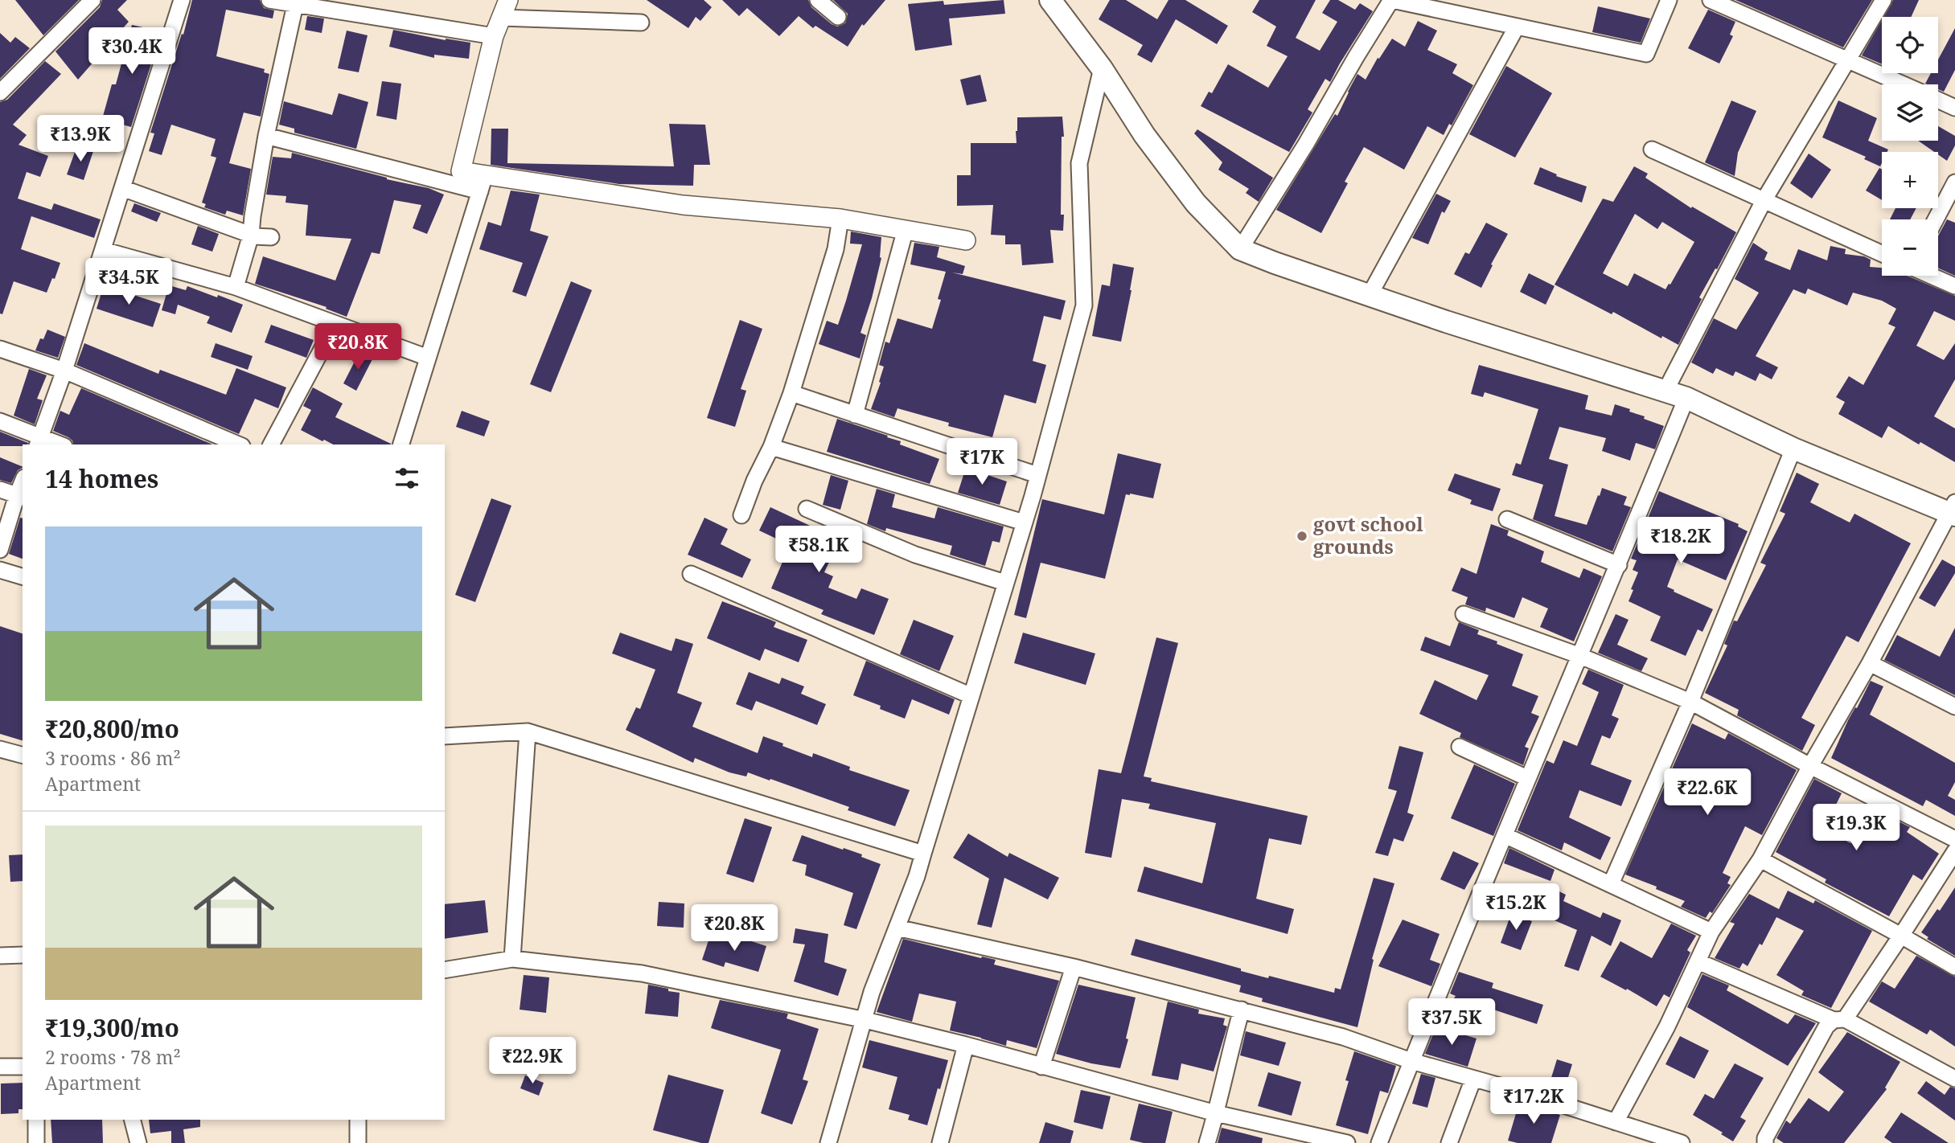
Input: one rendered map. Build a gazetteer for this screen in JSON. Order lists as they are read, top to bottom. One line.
{"places":["govt school grounds"],"page":{"map_buttons":["+","−"],"price":["₹30.4K","₹13.9K","₹34.5K","₹20.8K","₹17K","₹18.2K","₹58.1K","₹22.6K","₹19.3K","₹15.2K","₹20.8K","₹37.5K","₹22.9K","₹17.2K"],"heading":"14 homes","list":[{"name":"₹20,800/mo","note":"3 rooms · 86 m² · Apartment"},{"name":"₹19,300/mo","note":"2 rooms · 78 m² · Apartment"}]}}
